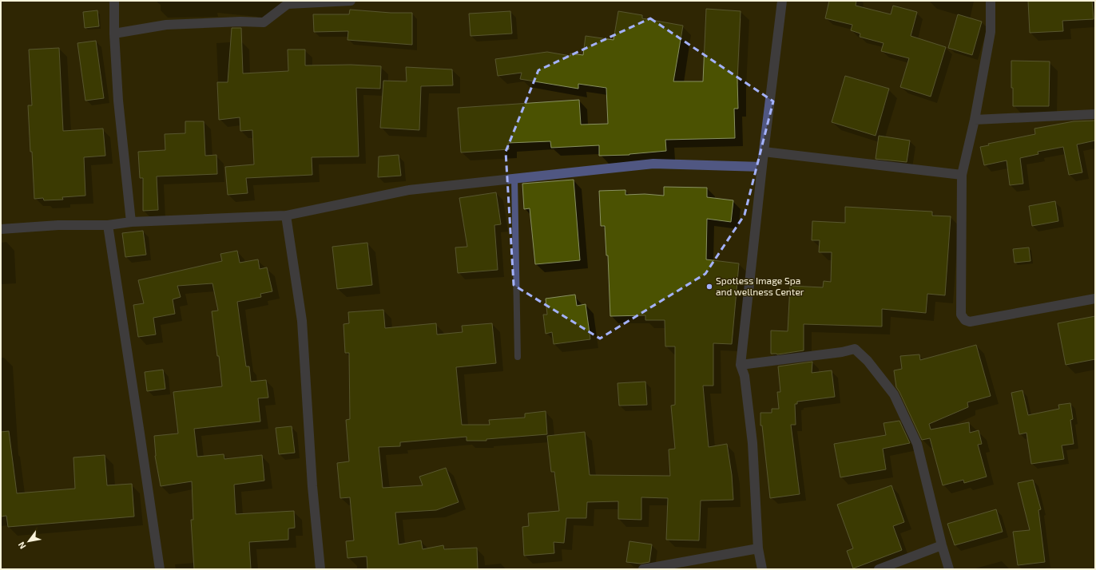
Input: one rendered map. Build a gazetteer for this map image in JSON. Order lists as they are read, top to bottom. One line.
{"places":["Spotless Image Spa and wellness Center"],"north":"bottom left"}
